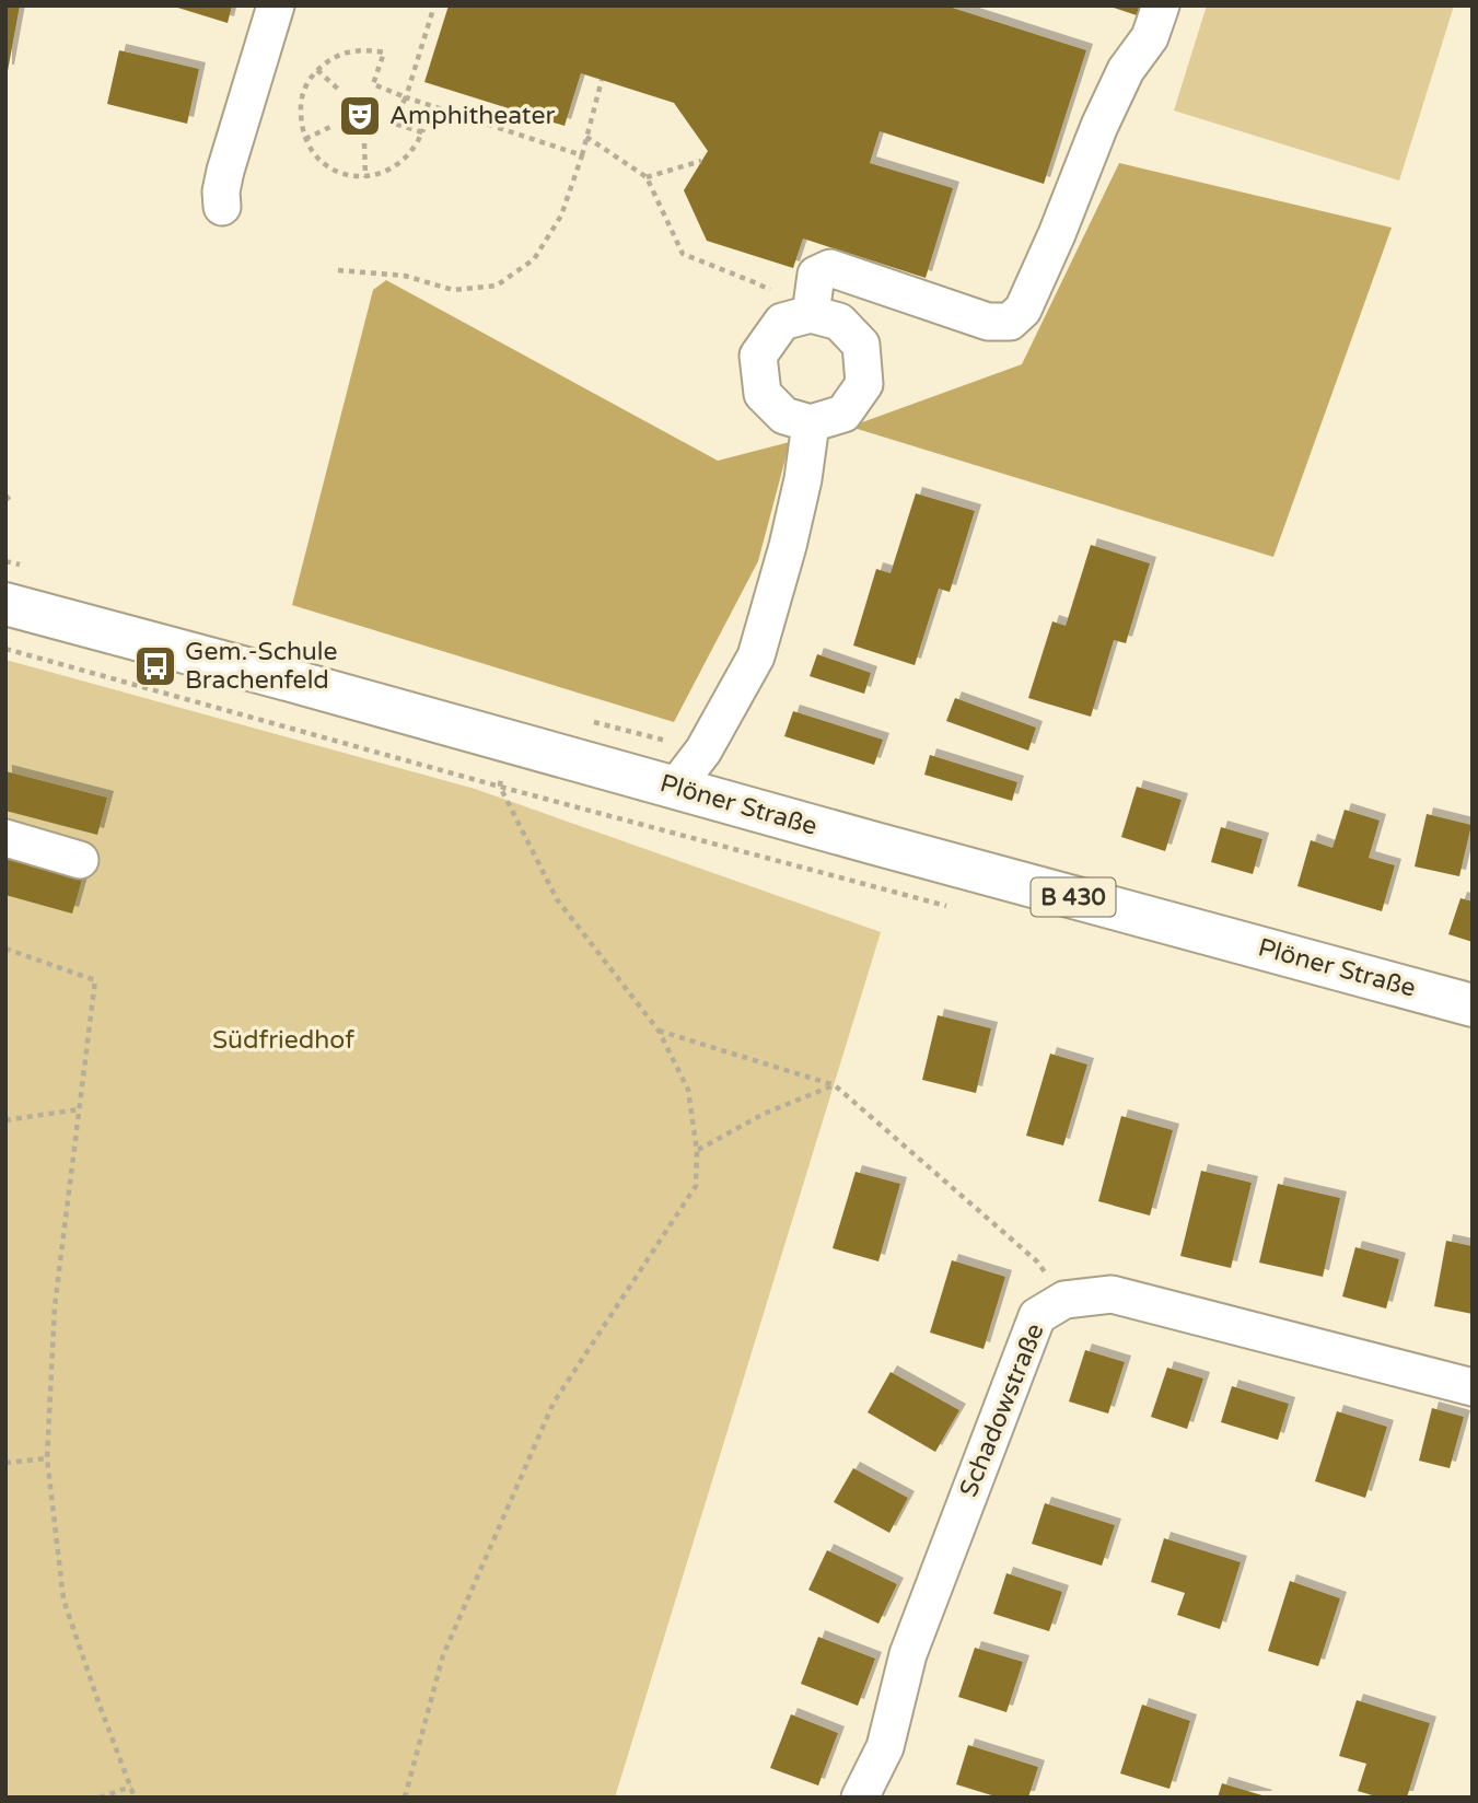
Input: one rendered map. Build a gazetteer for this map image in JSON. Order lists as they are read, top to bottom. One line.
{"streets":{"main road":["Plöner Straße","B 430"],"street":["Schadowstraße"]},"parks":["Südfriedhof"],"places":{"theatre":["Amphitheater"],"bus stop":["Gem.-Schule Brachenfeld"]}}
